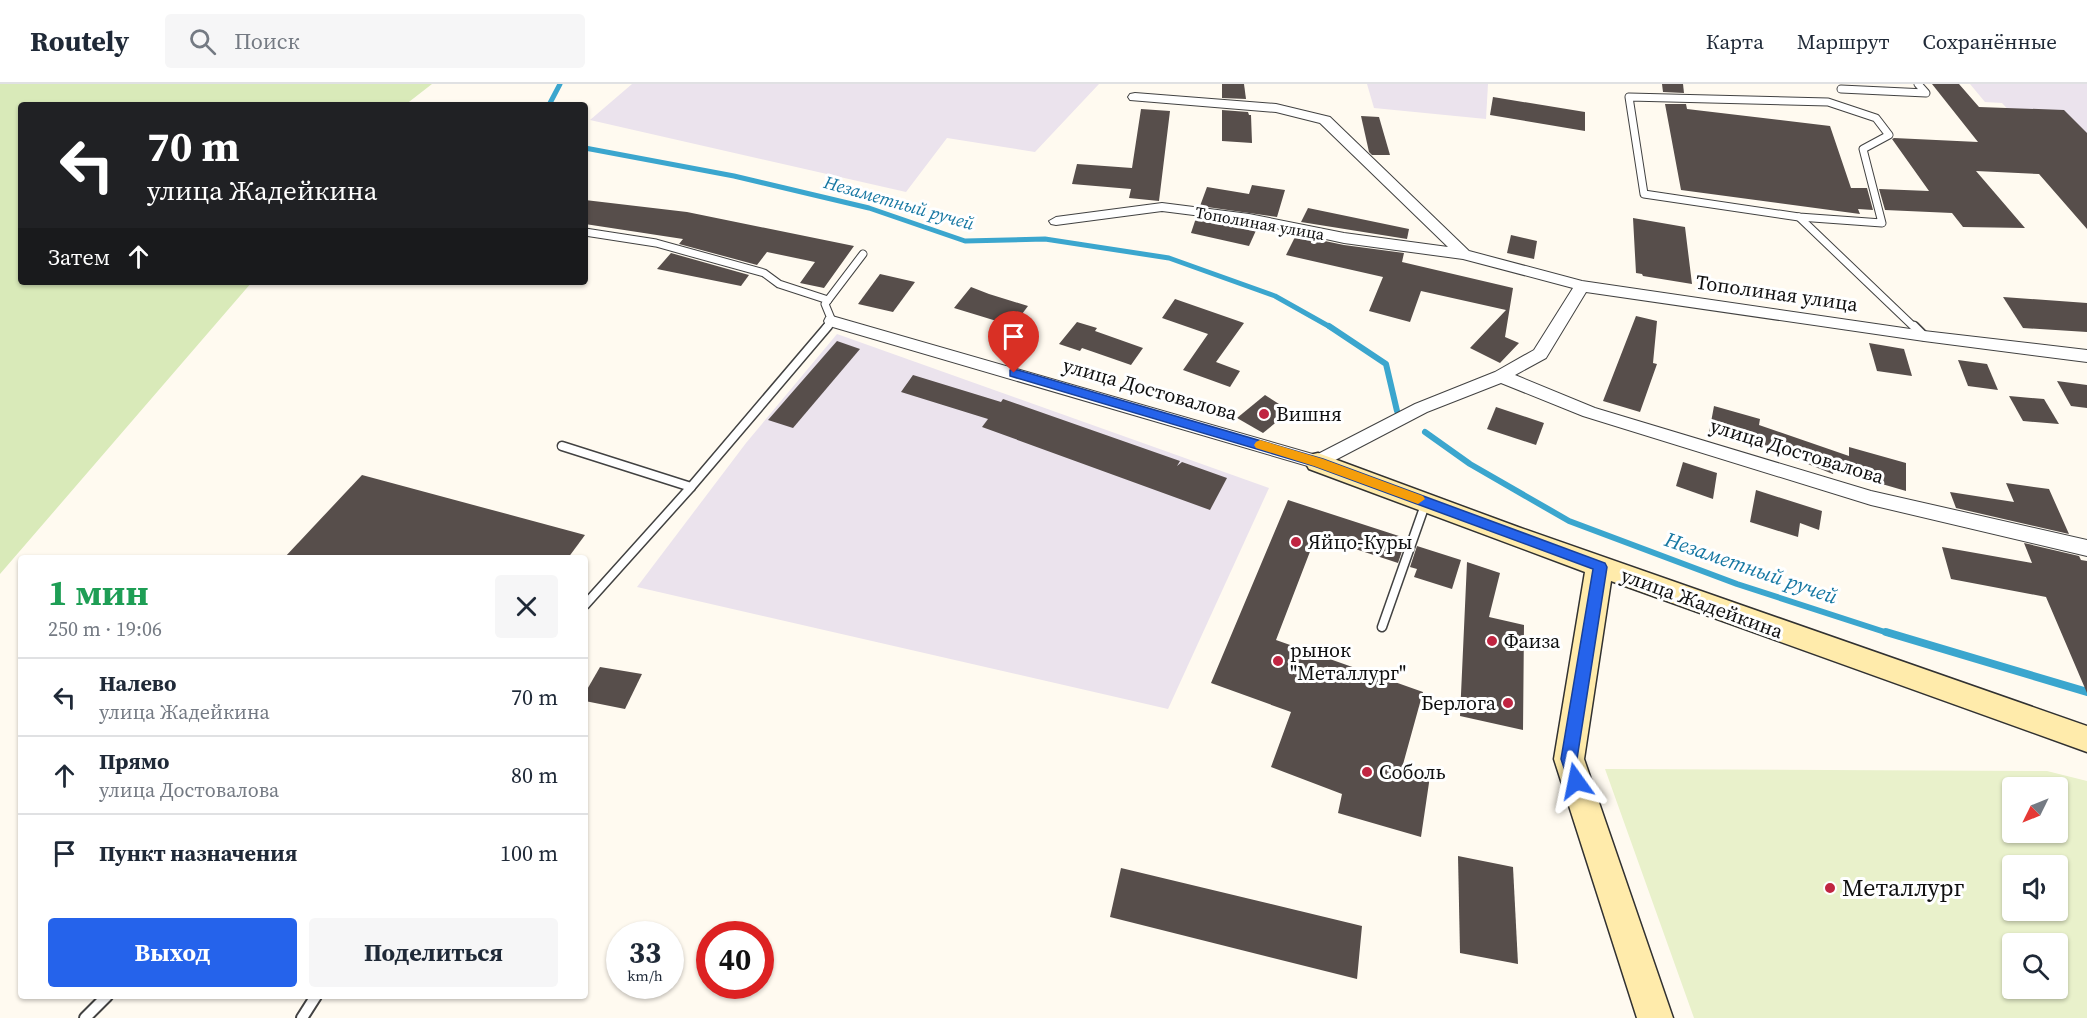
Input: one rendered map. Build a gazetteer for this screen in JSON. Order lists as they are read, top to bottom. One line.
{"streets":{"street":["Тополиная улица","улица Достовалова","улица Жадейкина"]},"crossings":[["улица Достовалова","улица Жадейкина"]],"water":["Незаметный ручей"],"places":["Вишня","Яйцо-Куры","Фаиза","рынок \"Металлург\"","Берлога","Соболь","Металлург"],"north":"bottom left","page":{"header":"Routely","search":"Поиск","nav":["Карта","Маршрут","Сохранённые"],"turn":["70 m","улица Жадейкина"],"then":"Затем","heading":["1 мин","250 m · 19:06"],"list":[{"name":"Налево","note":"улица Жадейкина","value":"70 m"},{"name":"Прямо","note":"улица Достовалова","value":"80 m"},{"name":"Пункт назначения","value":"100 m"}],"buttons":["Выход","Поделиться"],"speed":"33 km/h","limit":"40"}}
